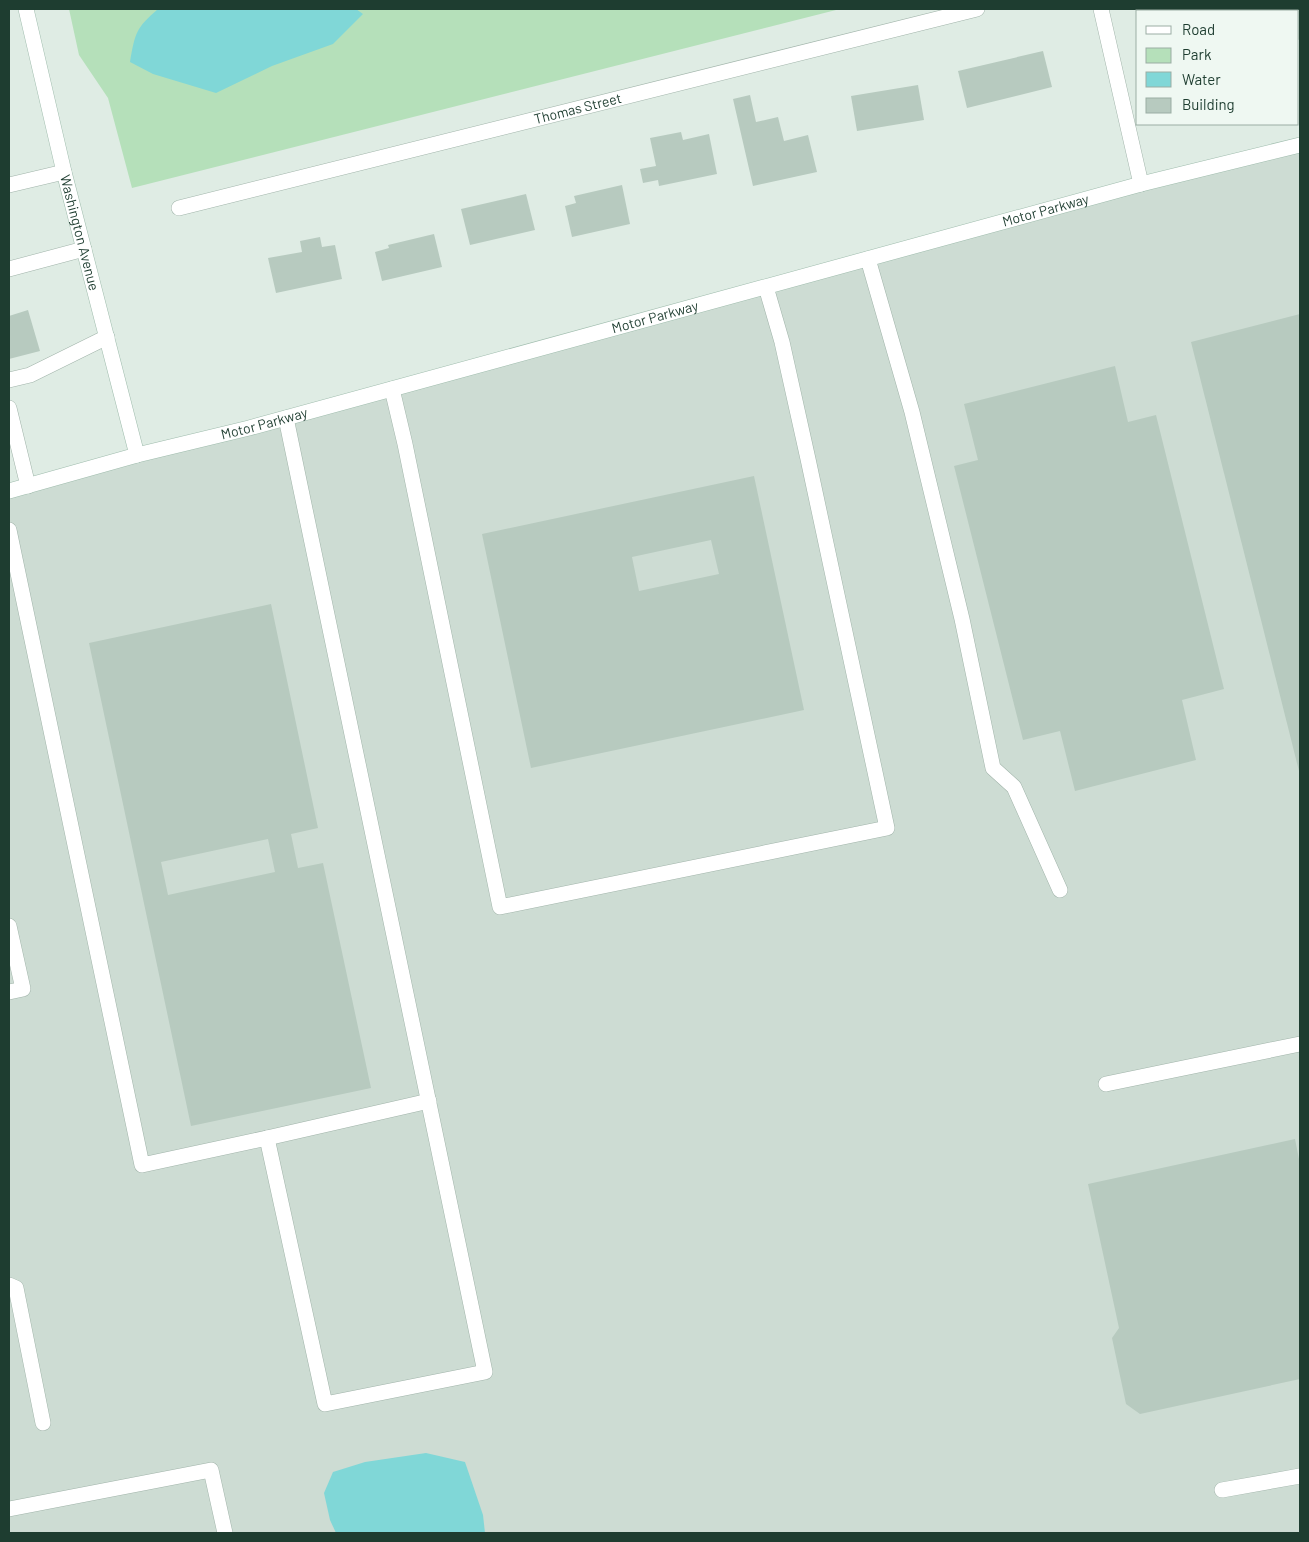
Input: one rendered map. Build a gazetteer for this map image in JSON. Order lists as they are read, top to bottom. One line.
{"streets":{"street":["Thomas Street","Motor Parkway","Washington Avenue"]},"crossings":[["Motor Parkway","Washington Avenue"]],"legend":["Road","Park","Water","Building"]}
